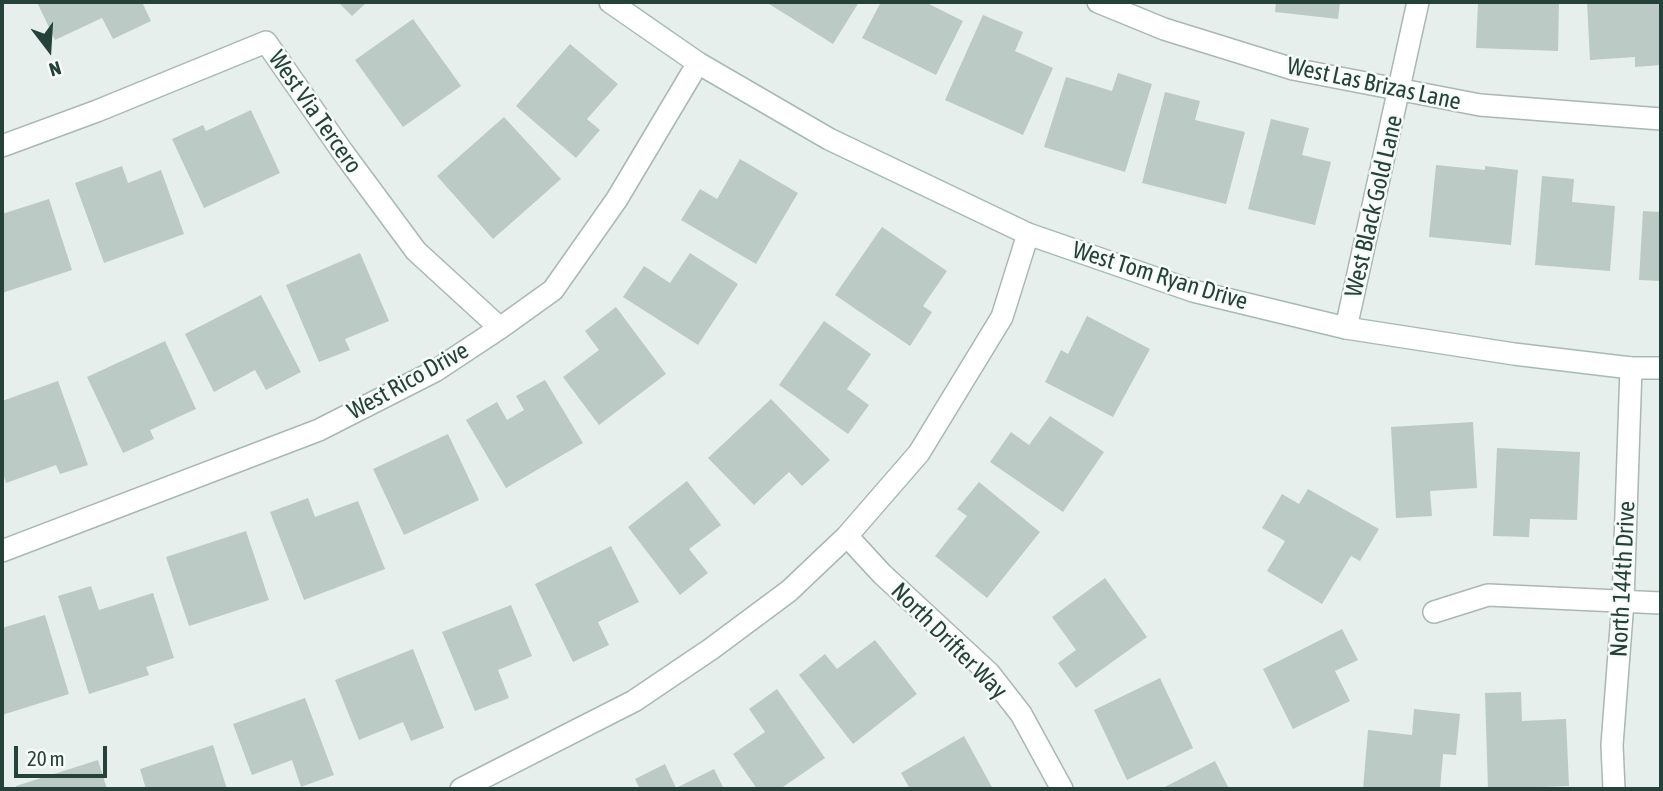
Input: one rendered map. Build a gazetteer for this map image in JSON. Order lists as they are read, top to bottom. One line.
{"streets":{"street":["West Las Brizas Lane","West Via Tercero","West Black Gold Lane","West Tom Ryan Drive","West Rico Drive","North 144th Drive","North Drifter Way"]},"crossings":[["West Las Brizas Lane","West Black Gold Lane"],["West Via Tercero","West Rico Drive"],["West Black Gold Lane","West Tom Ryan Drive"],["West Tom Ryan Drive","West Rico Drive"],["West Tom Ryan Drive","North 144th Drive"]],"scale_bar":"20 m","north":"bottom"}
